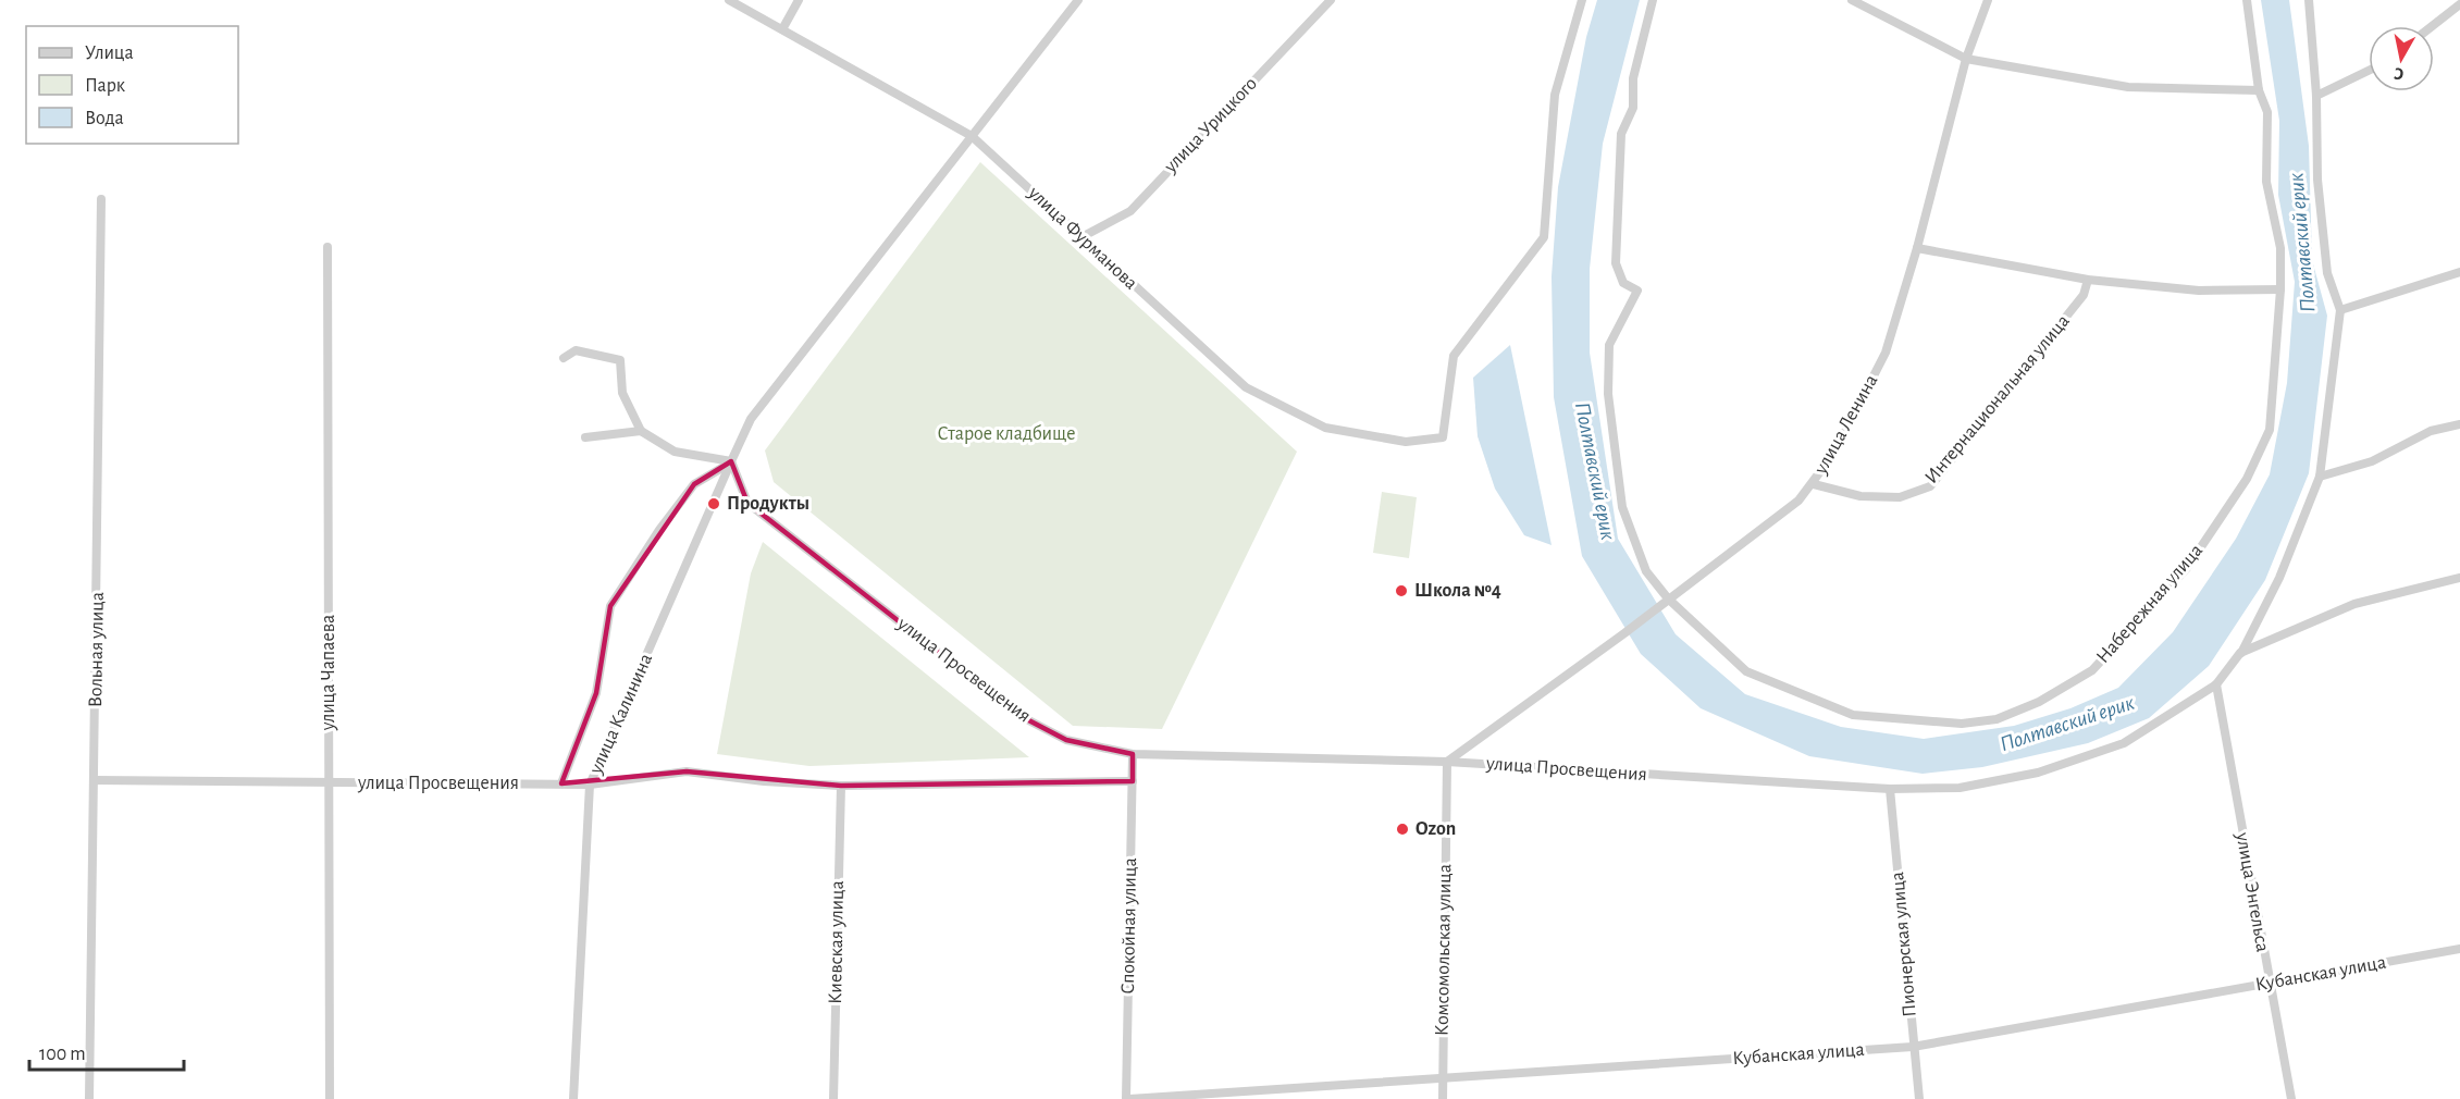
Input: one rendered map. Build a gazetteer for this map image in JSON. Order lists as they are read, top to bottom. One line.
{"streets":{"street":["улица Урицкого","улица Фурманова","Интернациональная улица","улица Ленина","Набережная улица","Вольная улица","улица Просвещения","улица Чапаева","улица Калинина","улица Энгельса","Спокойная улица","Киевская улица","Пионерская улица","Комсомольская улица","Кубанская улица"]},"crossings":[["улица Урицкого","улица Фурманова"],["улица Фурманова","улица Калинина"],["Интернациональная улица","улица Ленина"],["улица Ленина","Набережная улица"],["улица Ленина","улица Просвещения"],["улица Ленина","Комсомольская улица"],["Вольная улица","улица Просвещения"],["улица Просвещения","улица Чапаева"],["улица Просвещения","улица Калинина"],["улица Просвещения","улица Энгельса"],["улица Просвещения","Спокойная улица"],["улица Просвещения","Киевская улица"],["улица Просвещения","Пионерская улица"],["улица Просвещения","Комсомольская улица"],["улица Энгельса","Кубанская улица"],["Спокойная улица","Кубанская улица"],["Пионерская улица","Кубанская улица"],["Комсомольская улица","Кубанская улица"]],"water":["Полтавский ерик"],"parks":["Старое кладбище"],"places":["Продукты","Школа №4","Ozon"],"legend":["Улица","Парк","Вода"],"scale_bar":"100 m","north":"bottom"}
